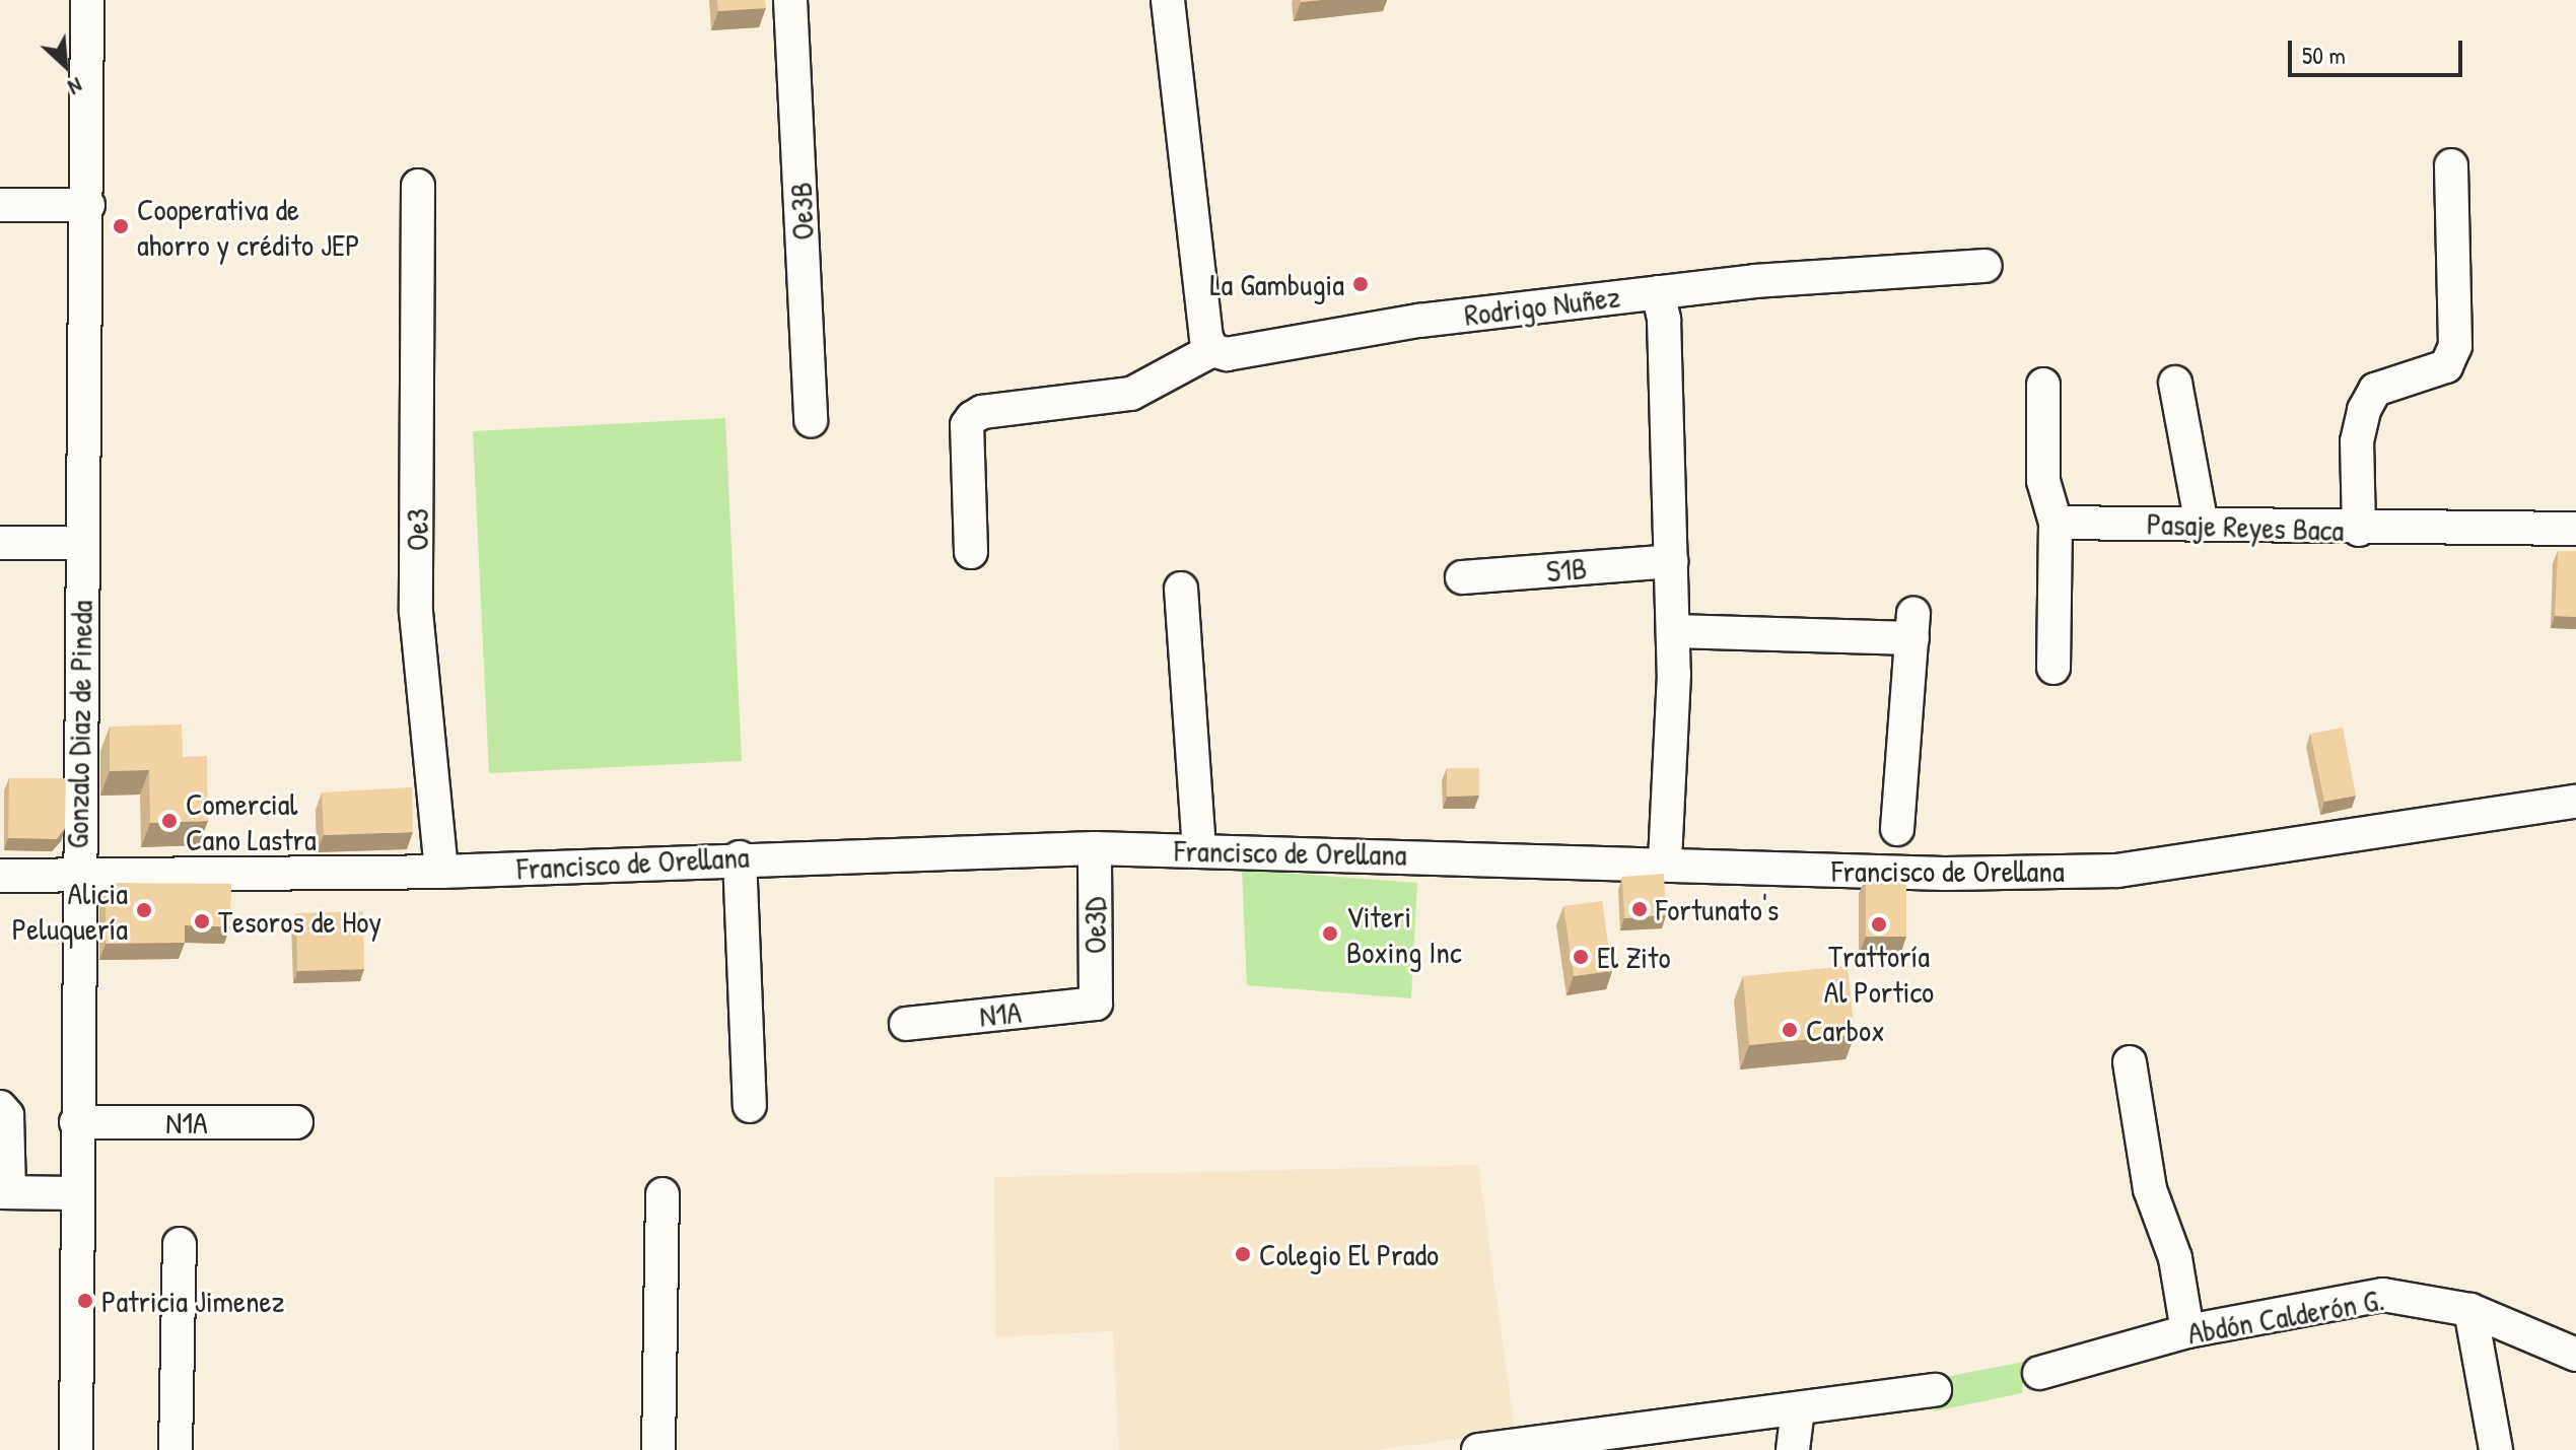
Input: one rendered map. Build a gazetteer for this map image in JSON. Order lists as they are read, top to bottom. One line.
{"streets":{"street":["Oe3B","Rodrigo Nuñez","Pasaje Reyes Baca","Oe3","S1B","Gonzalo Diaz de Pineda","Francisco de Orellana","Oe3D","N1A","Abdón Calderón G."]},"crossings":[["Rodrigo Nuñez","S1B"],["Rodrigo Nuñez","Francisco de Orellana"],["Oe3","Francisco de Orellana"],["Gonzalo Diaz de Pineda","Francisco de Orellana"],["Gonzalo Diaz de Pineda","N1A"],["Francisco de Orellana","Oe3D"],["Oe3D","N1A"]],"places":["Cooperativa de ahorro y crédito JEP","La Gambugia","Comercial Cano Lastra","Fortunato's","Alicia Peluquería","Tesoros de Hoy","Trattoría Al Portico","Viteri Boxing Inc","El Zito","Carbox","Colegio El Prado","Patricia Jimenez"],"scale_bar":"50 m","north":"bottom right"}
